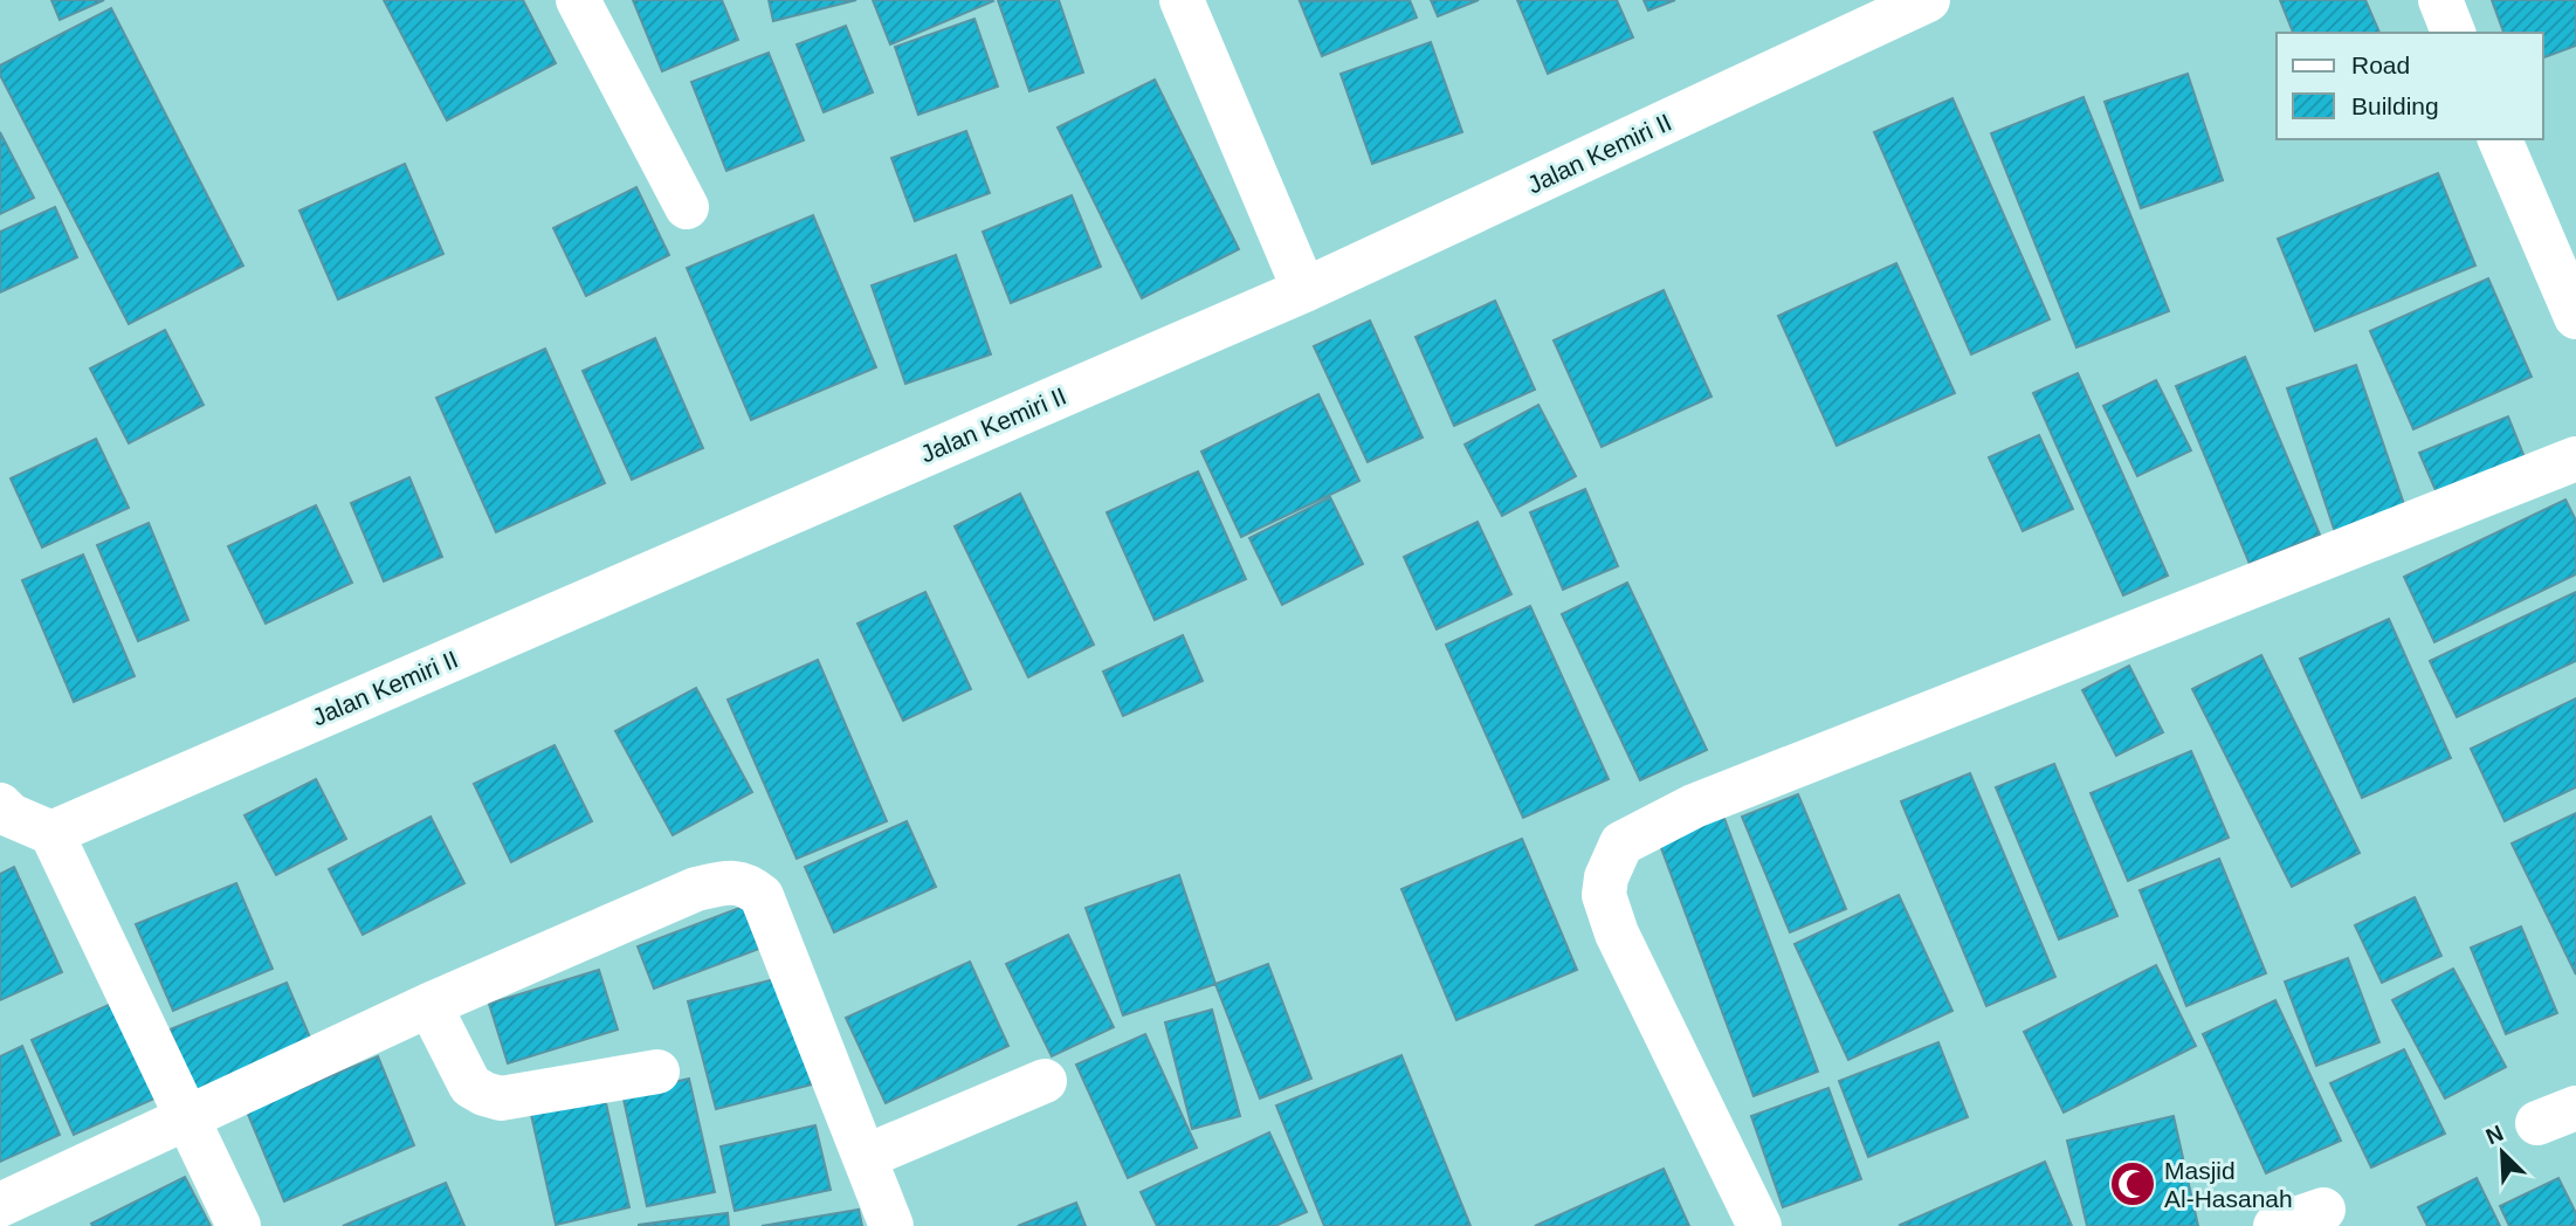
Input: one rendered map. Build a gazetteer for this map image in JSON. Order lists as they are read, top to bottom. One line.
{"streets":{"street":["Jalan Kemiri II"]},"places":{"mosque":["Masjid Al-Hasanah"]},"legend":["Road","Building"],"north":"top left"}
